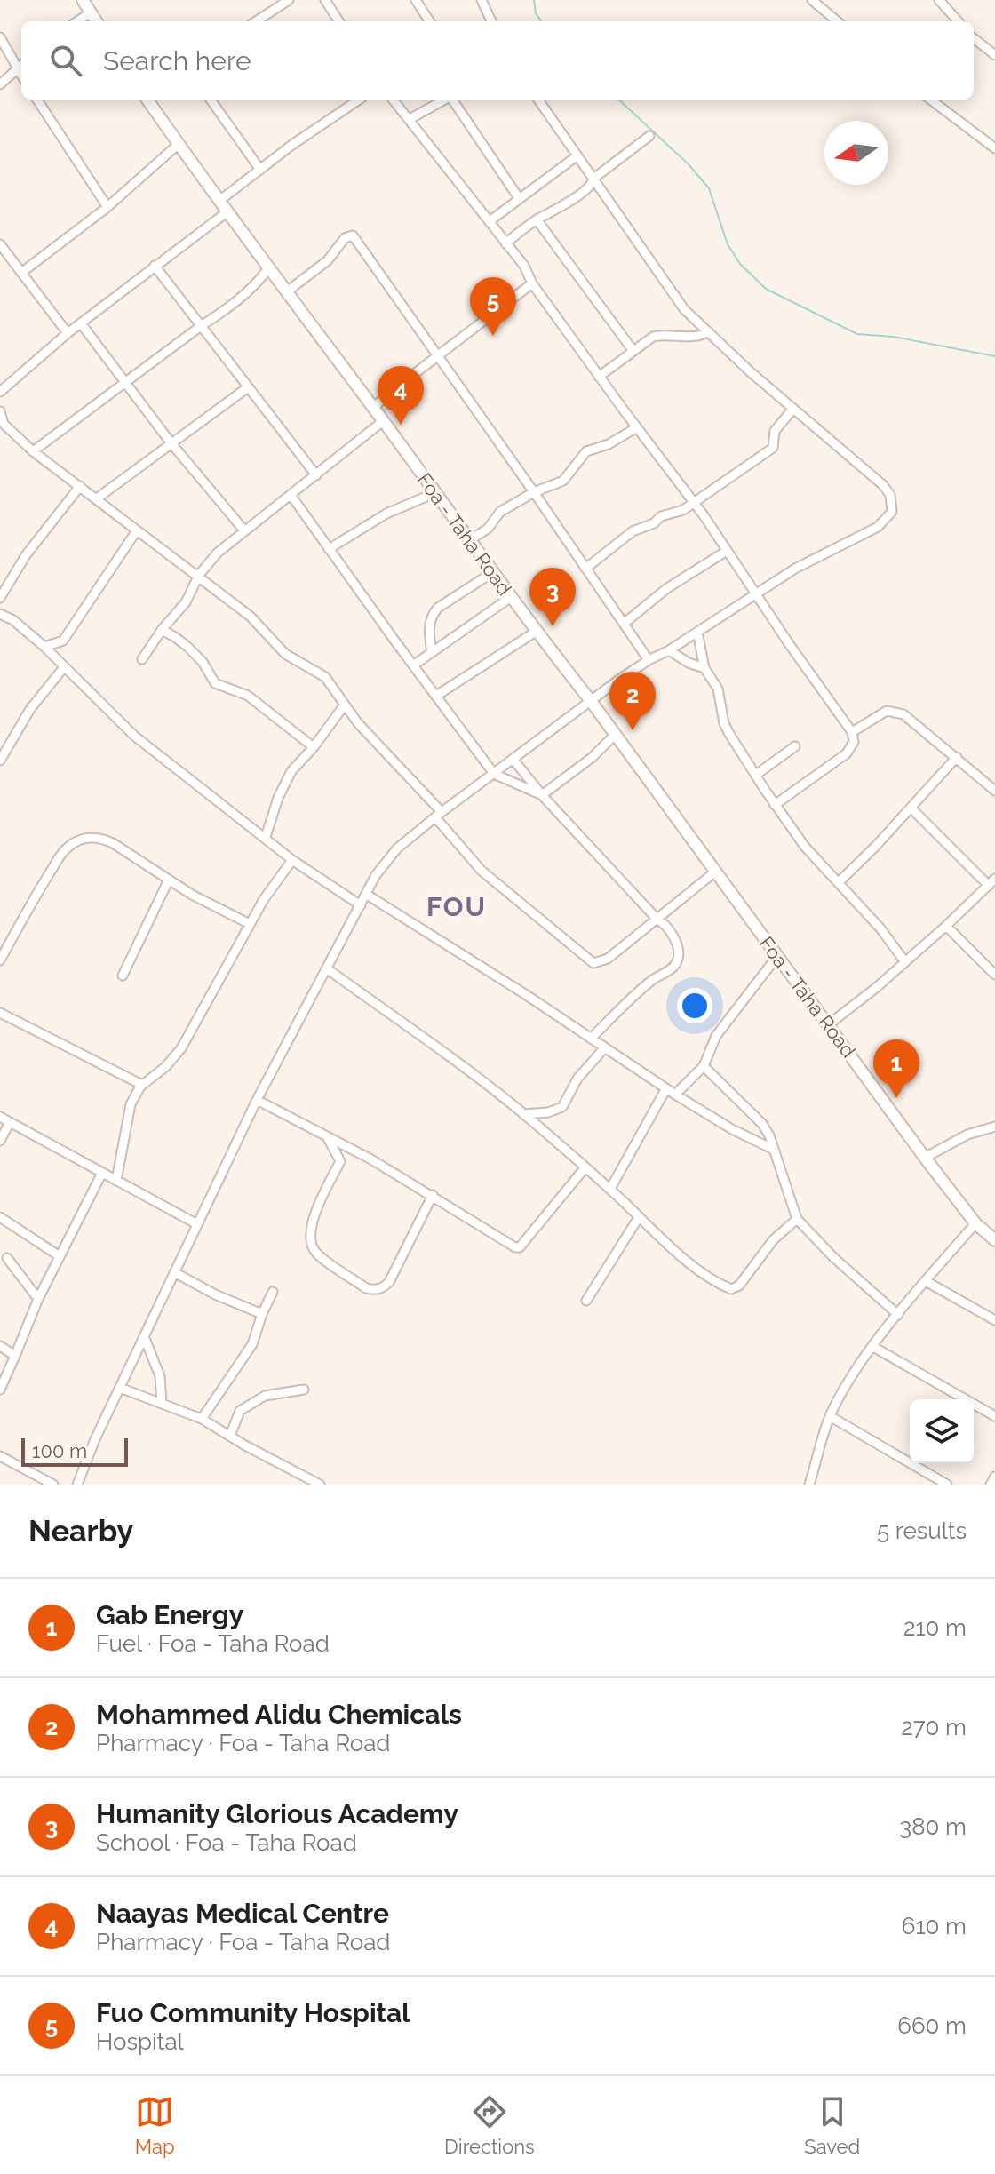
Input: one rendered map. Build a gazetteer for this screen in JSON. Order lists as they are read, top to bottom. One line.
{"streets":{"street":["Foa - Taha Road"]},"districts":["FOU"],"scale_bar":"100 m","north":"left","page":{"search":"Search here","pins":["5","4","3","2","1"],"scale":"100 m","heading":["Nearby","5 results"],"list":[{"mark":"1","name":"Gab Energy","note":"Fuel · Foa - Taha Road","value":"210 m"},{"mark":"2","name":"Mohammed Alidu Chemicals","note":"Pharmacy · Foa - Taha Road","value":"270 m"},{"mark":"3","name":"Humanity Glorious Academy","note":"School · Foa - Taha Road","value":"380 m"},{"mark":"4","name":"Naayas Medical Centre","note":"Pharmacy · Foa - Taha Road","value":"610 m"},{"mark":"5","name":"Fuo Community Hospital","note":"Hospital","value":"660 m"}],"nav":["Map","Directions","Saved"]}}
